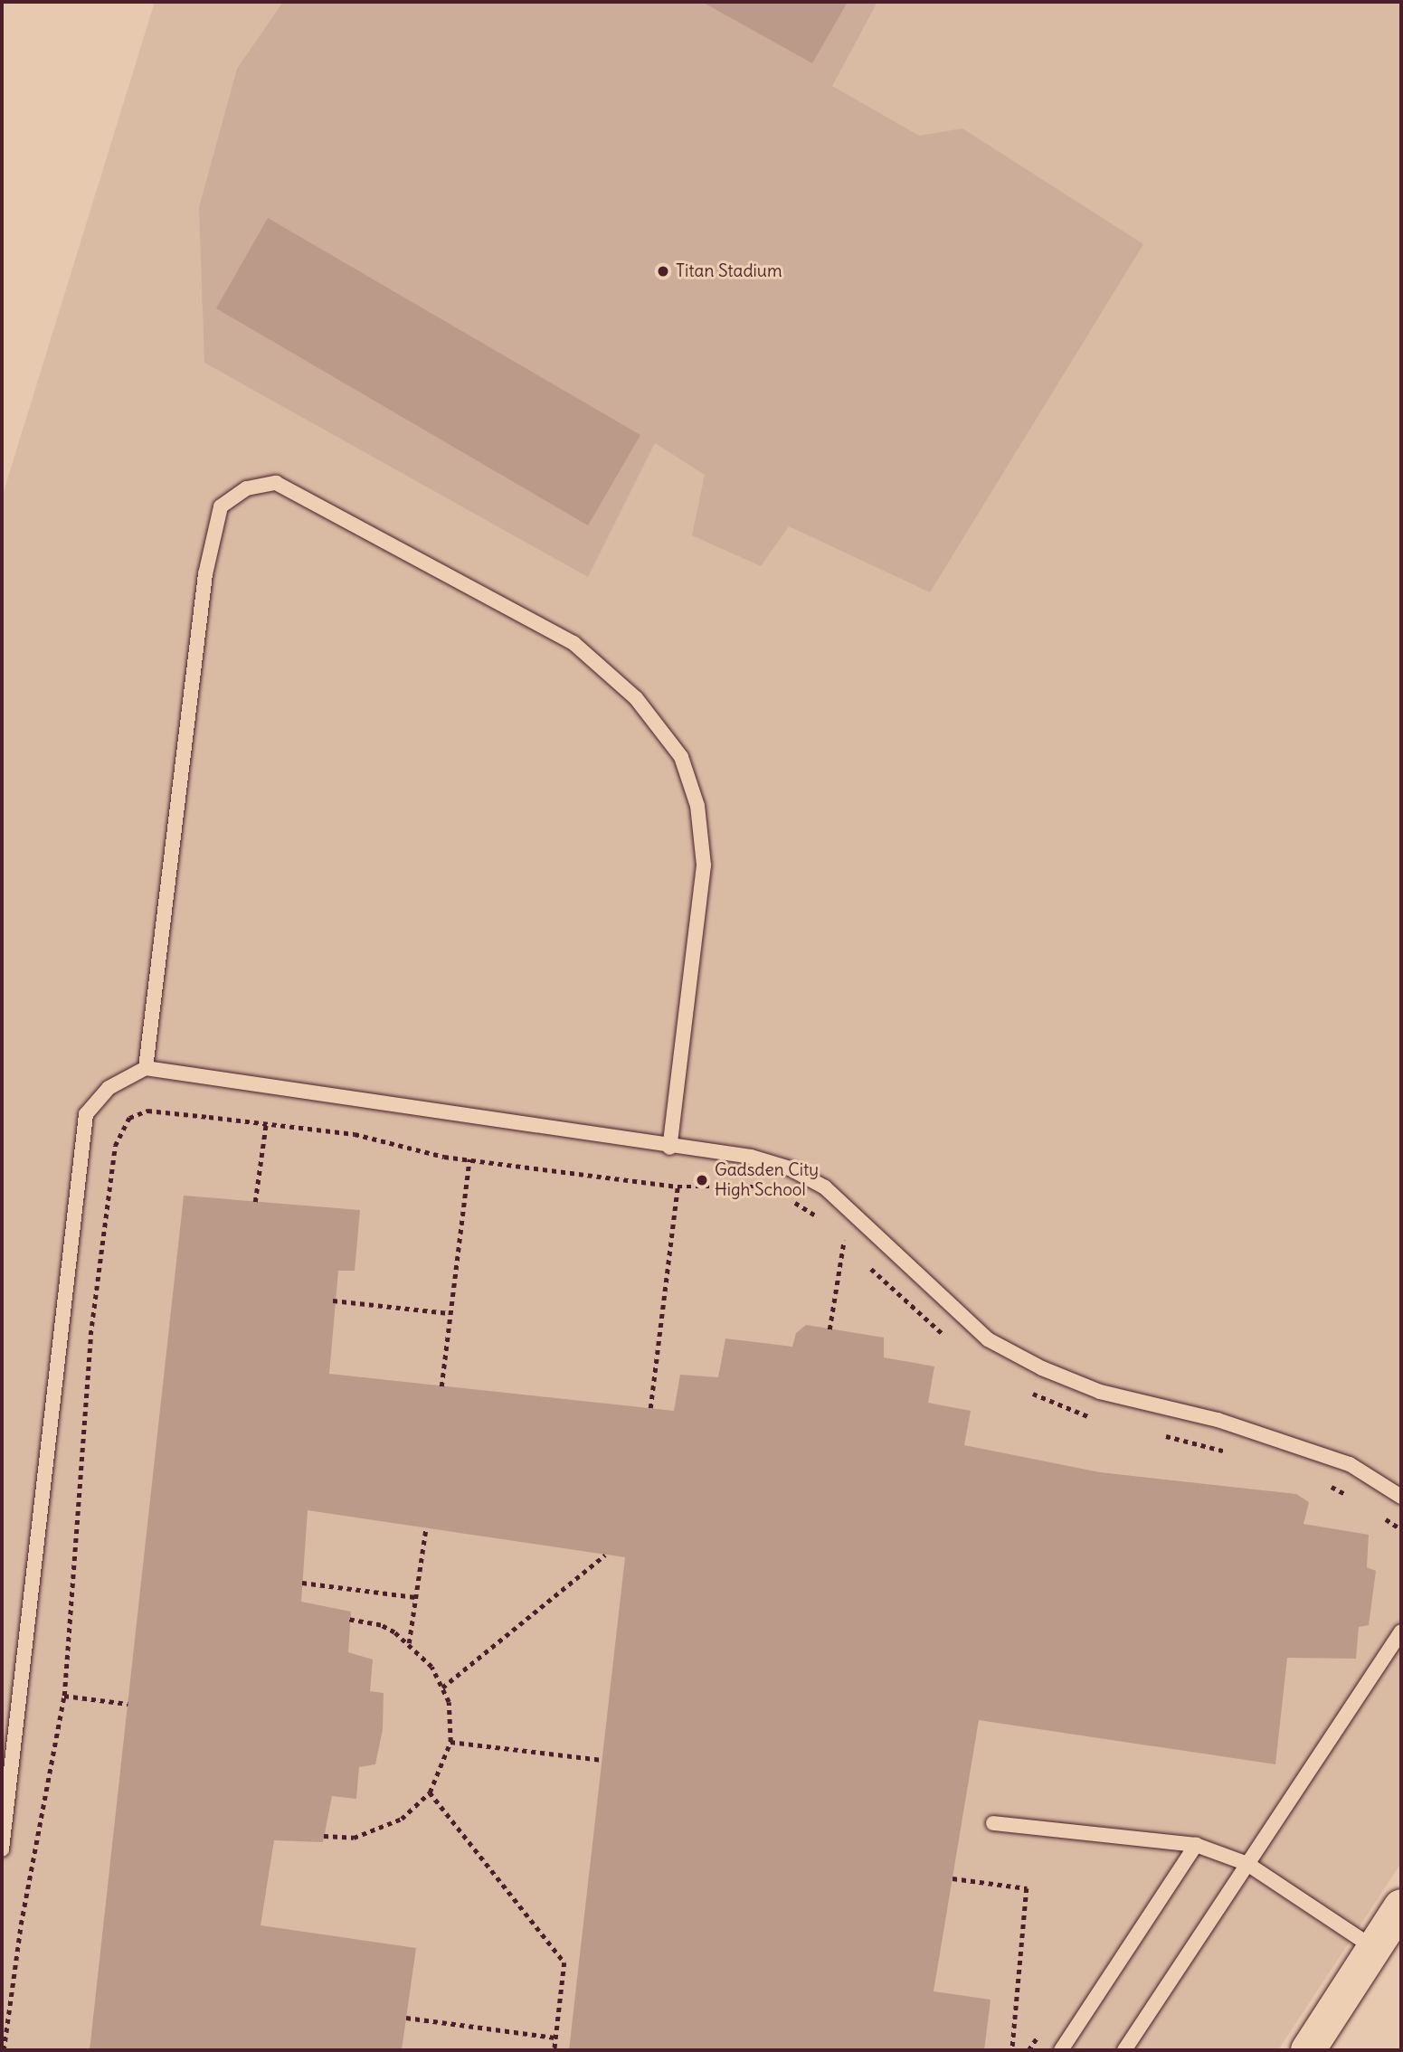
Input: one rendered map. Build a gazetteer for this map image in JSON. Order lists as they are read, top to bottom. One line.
{"places":["Titan Stadium","Gadsden City High School"]}
